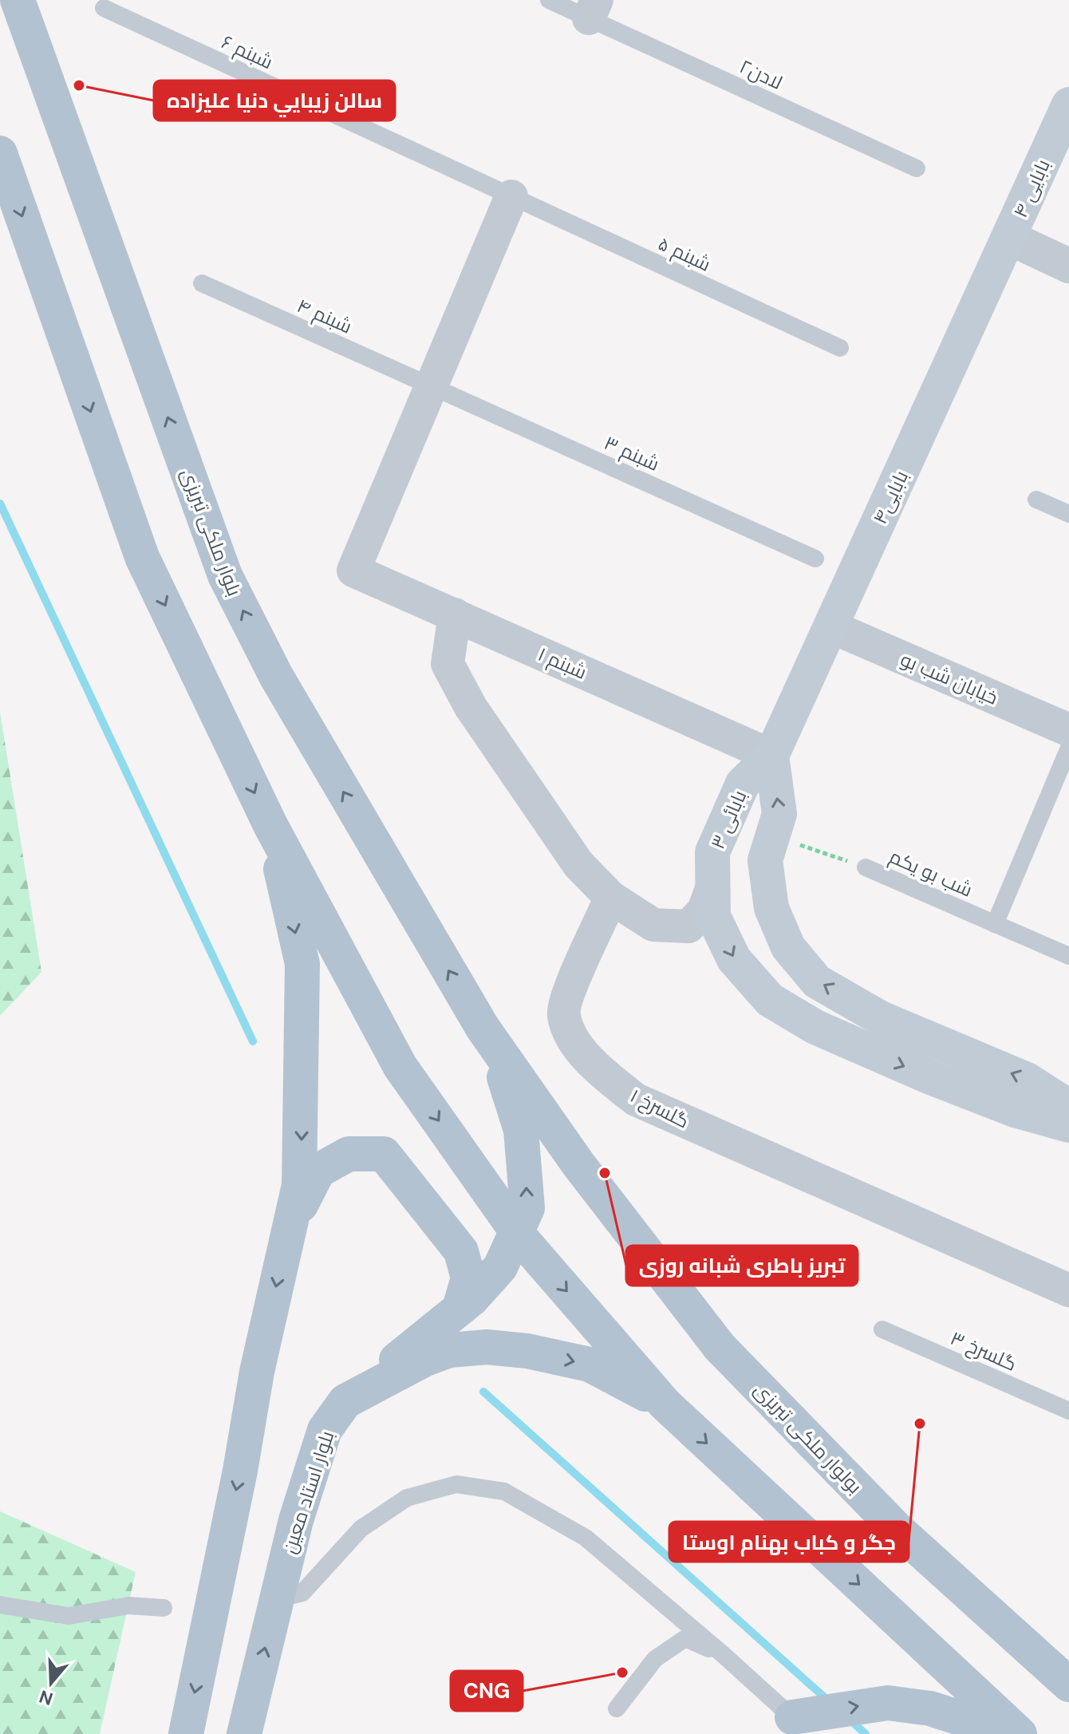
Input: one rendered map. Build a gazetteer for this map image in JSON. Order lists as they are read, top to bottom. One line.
{"streets":{"main road":["بابایی ۴","بابایی۴","بلوار ملکى تبریزى","بابائی ۳","بولوار ملکی تبریزی","بلوار استاد معین"],"street":["شبنم ۱","خیابان شب بو","گلسرخ ۱"],"lane":["شبنم ۶","لادن۲","شبنم ۵","شبنم ۴","شبنم ۳","شب بو یکم","گلسرخ ۳"]},"crossings":[["شبنم ۶","شبنم ۵"],["بابایی ۴","بابایی۴"],["شبنم ۴","شبنم ۳"],["شبنم ۴","شبنم ۱"],["شبنم ۳","شبنم ۱"],["بابایی۴","شبنم ۱"],["بابایی۴","خیابان شب بو"],["بابایی۴","بابائی ۳"],["بلوار ملکى تبریزى","بولوار ملکی تبریزی"],["شبنم ۱","بابائی ۳"],["بابائی ۳","شب بو یکم"]],"places":["سالن زيبايي دنيا عليزاده","تبریز باطری شبانه روزی","جگر و کباب بهنام اوستا","CNG"],"north":"bottom"}
